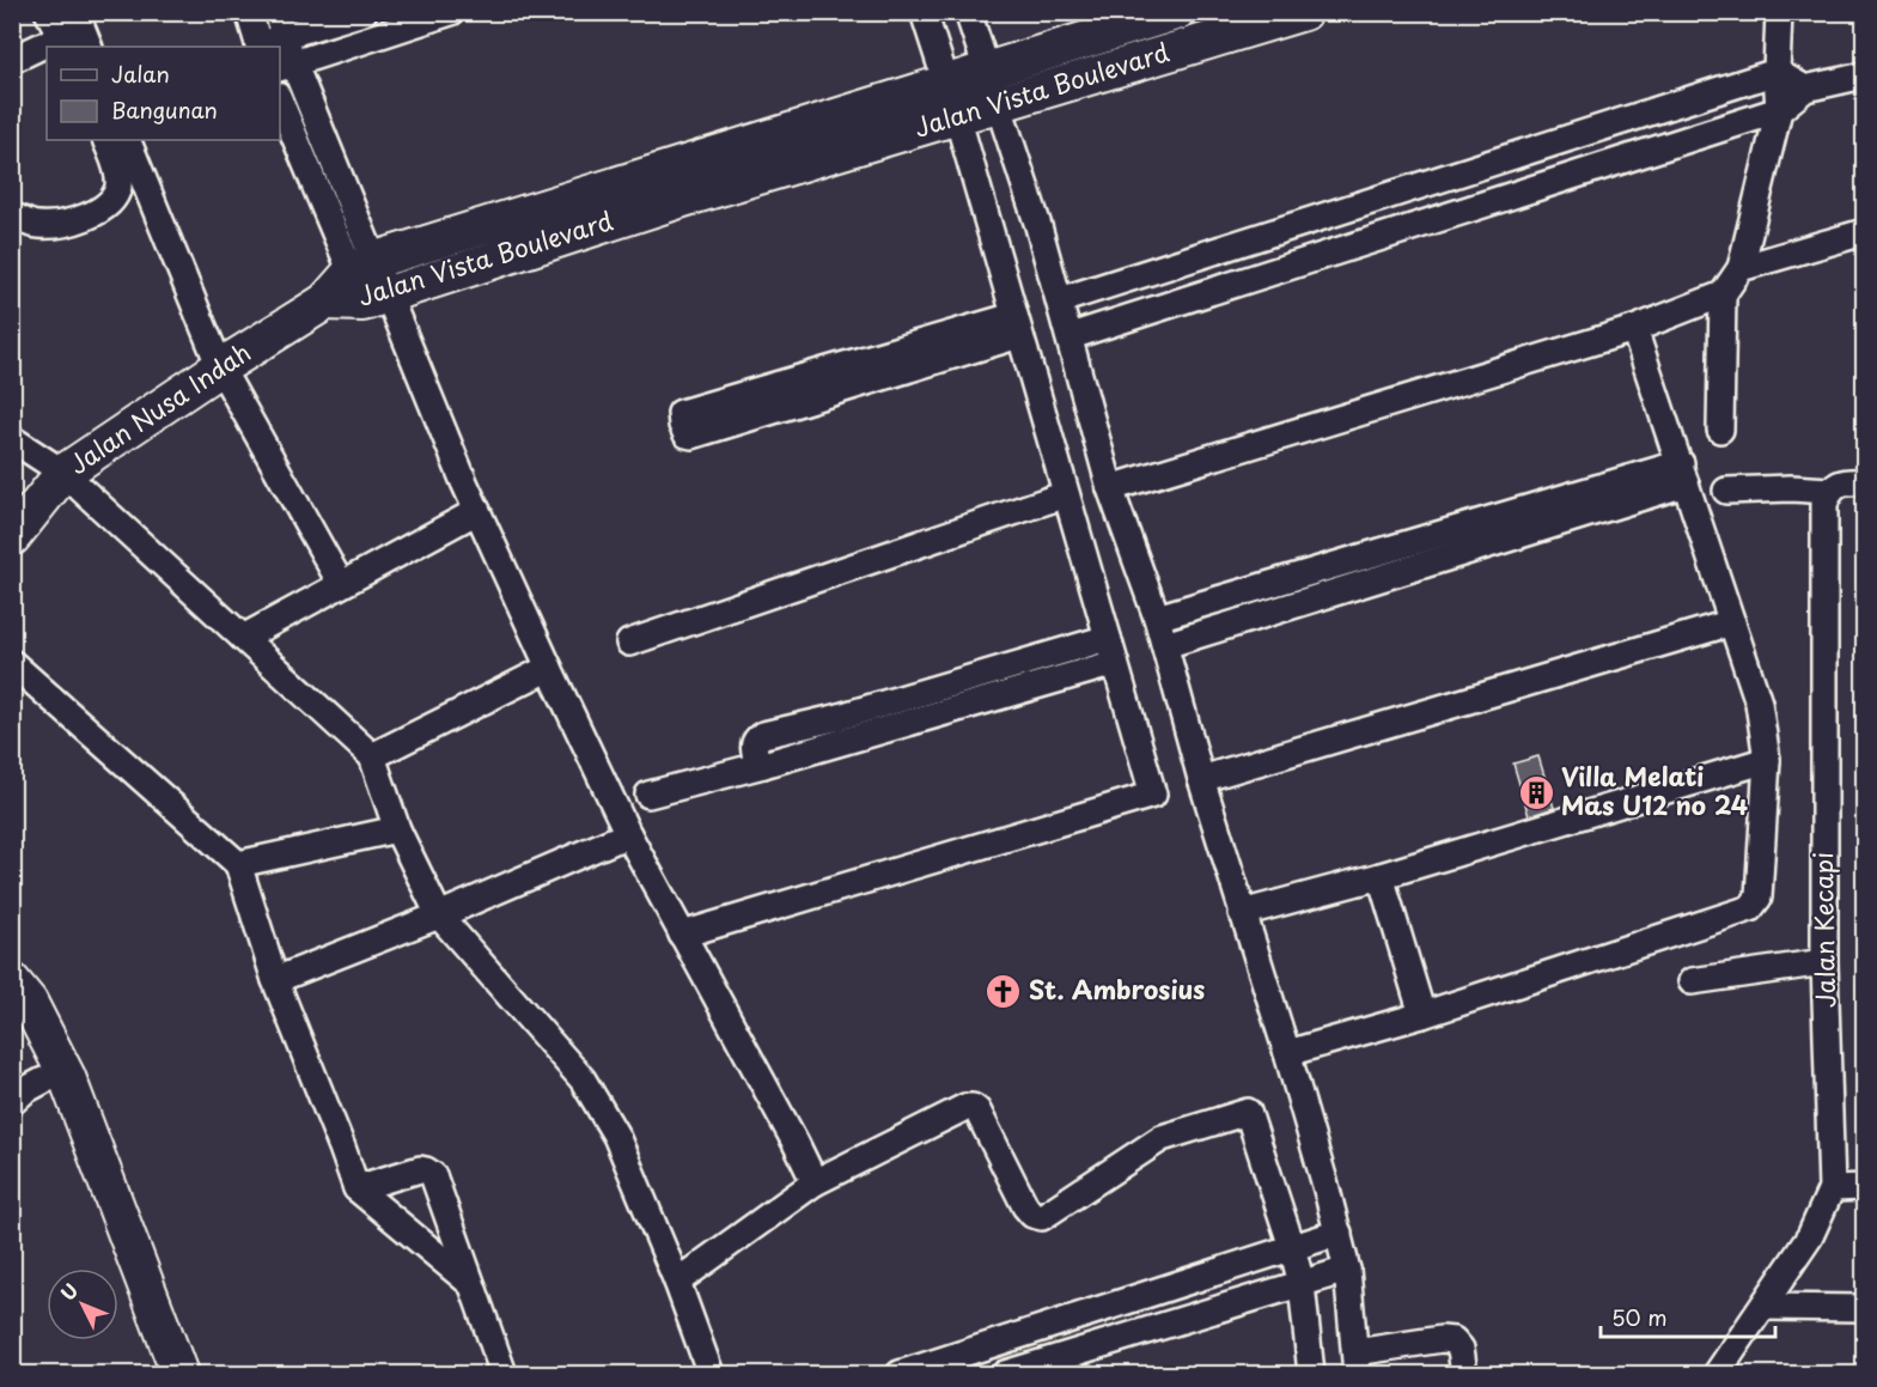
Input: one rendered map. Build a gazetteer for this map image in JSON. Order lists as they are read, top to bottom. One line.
{"streets":{"street":["Jalan Vista Boulevard","Jalan Nusa Indah","Jalan Kecapi"]},"crossings":[["Jalan Vista Boulevard","Jalan Nusa Indah"]],"places":{"building":["Villa Melati Mas U12 no 24"],"church":["St. Ambrosius"]},"legend":["Jalan","Bangunan"],"scale_bar":"50 m","north":"top left"}
